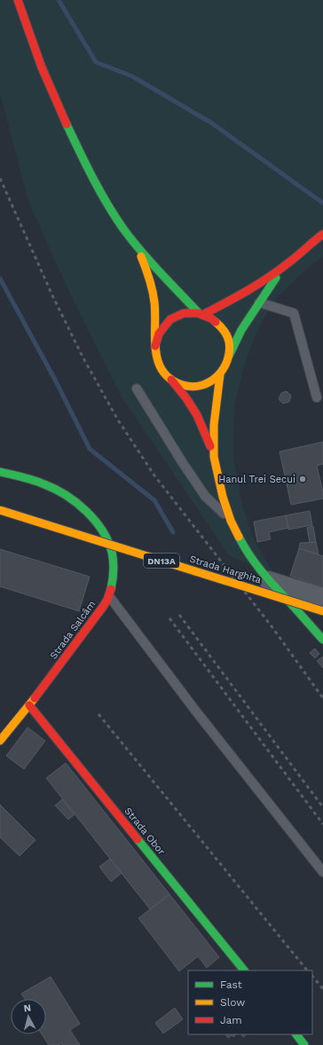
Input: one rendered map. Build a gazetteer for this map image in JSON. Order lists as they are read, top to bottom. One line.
{"streets":{"main road":["DN13A","Strada Harghita","Strada Salcâm","Strada Obor"]},"crossings":[["Strada Salcâm","Strada Obor"]],"places":["Hanul Trei Secui"],"legend":["Fast","Slow","Jam"],"north":"top"}
